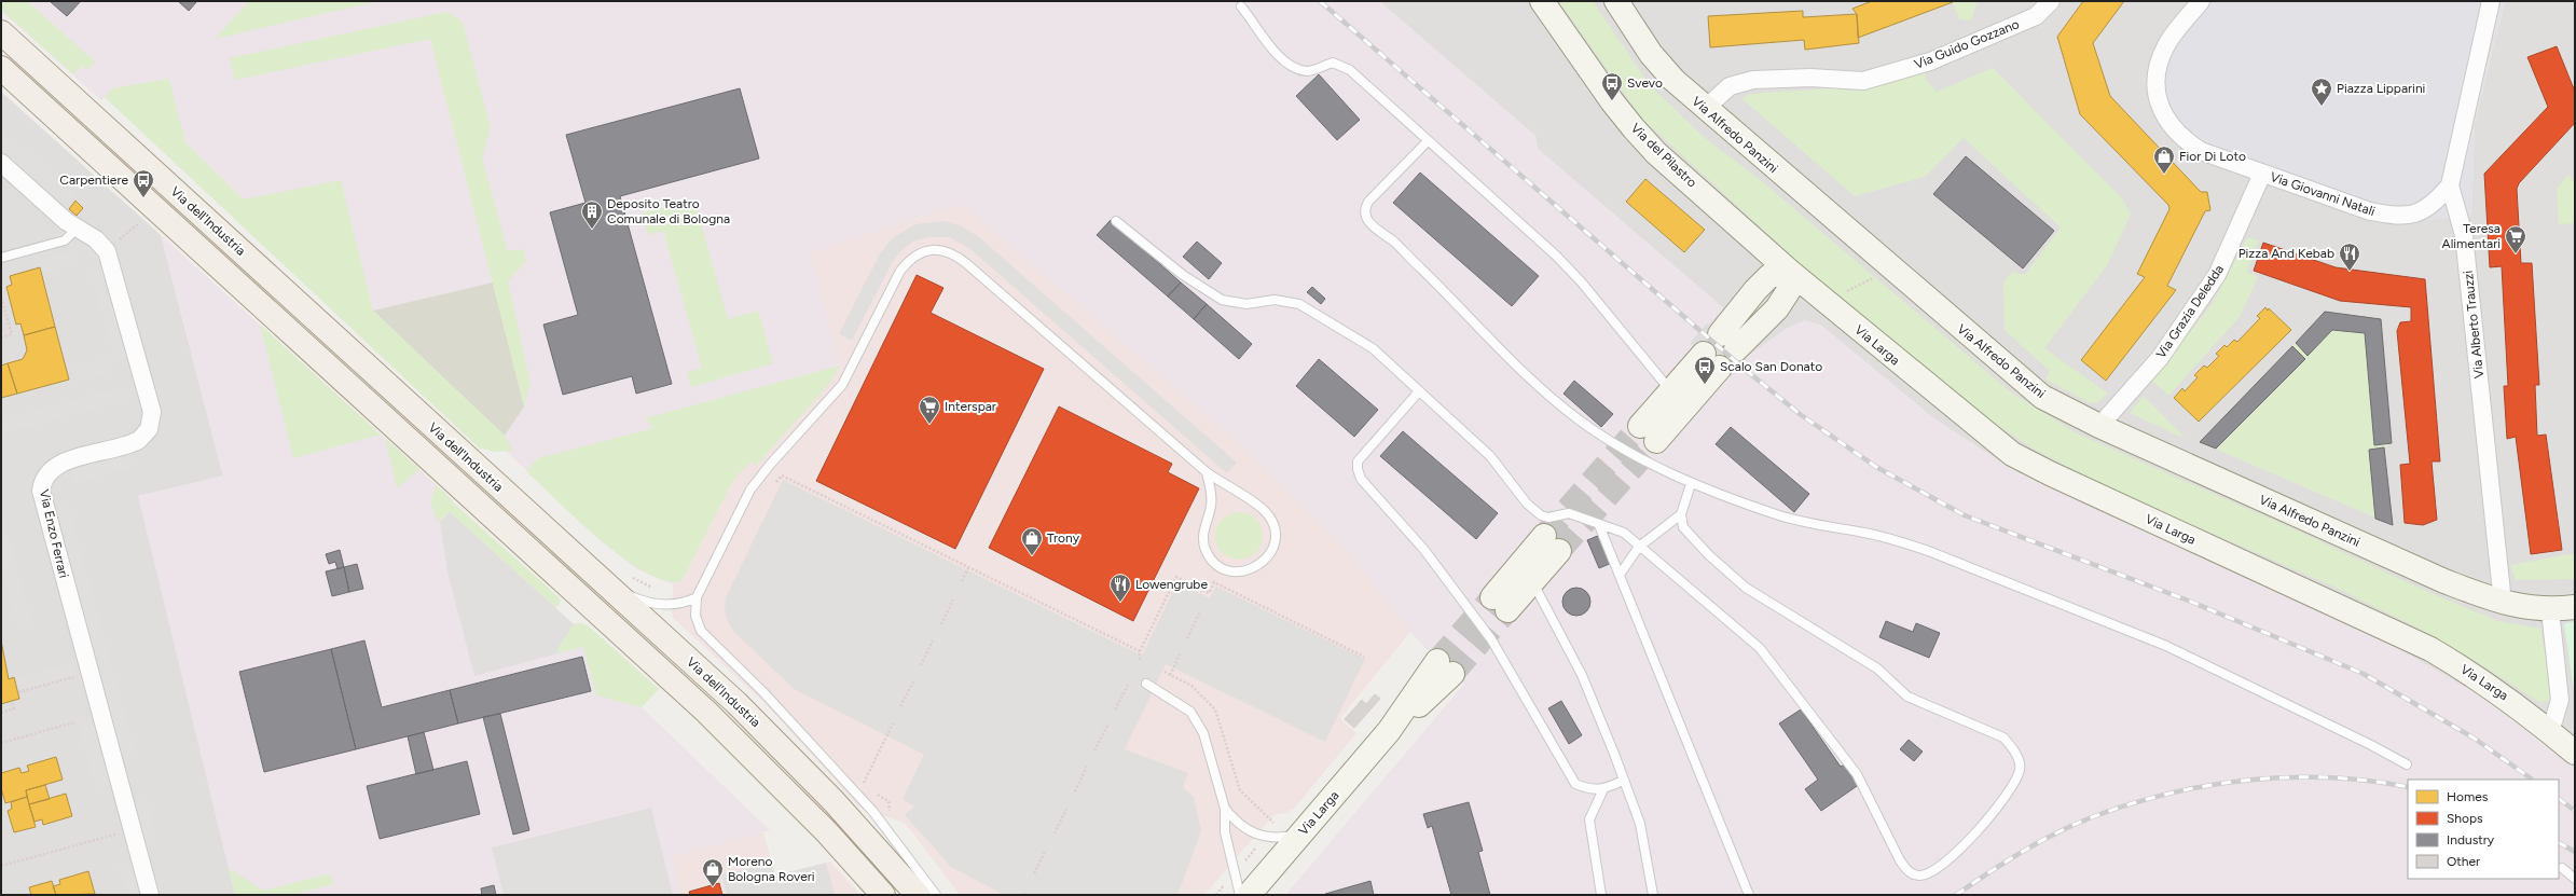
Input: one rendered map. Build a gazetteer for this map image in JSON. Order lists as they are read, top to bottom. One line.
{"streets":{"main road":["Via dell'Industria"],"street":["Via Guido Gozzano","Via Alfredo Panzini","Via del Pilastro","Via Giovanni Natali","Via Grazia Deledda","Via Alberto Trauzzi","Via Larga","Via Enzo Ferrari"]},"crossings":[["Via Guido Gozzano","Via Alfredo Panzini"],["Via Alfredo Panzini","Via Grazia Deledda"],["Via Alfredo Panzini","Via Alberto Trauzzi"],["Via del Pilastro","Via Larga"],["Via Giovanni Natali","Via Grazia Deledda"],["Via Giovanni Natali","Via Alberto Trauzzi"]],"places":{"bus stop":["Svevo","Carpentiere","Scalo San Donato"],"place":["Piazza Lipparini"],"shop":["Fior Di Loto","Trony","Moreno Bologna Roveri"],"building":["Deposito Teatro Comunale di Bologna"],"supermarket":["Teresa Alimentari","Interspar"],"restaurant":["Pizza And Kebab","Lowengrube"]},"legend":["Homes","Shops","Industry","Other"]}
